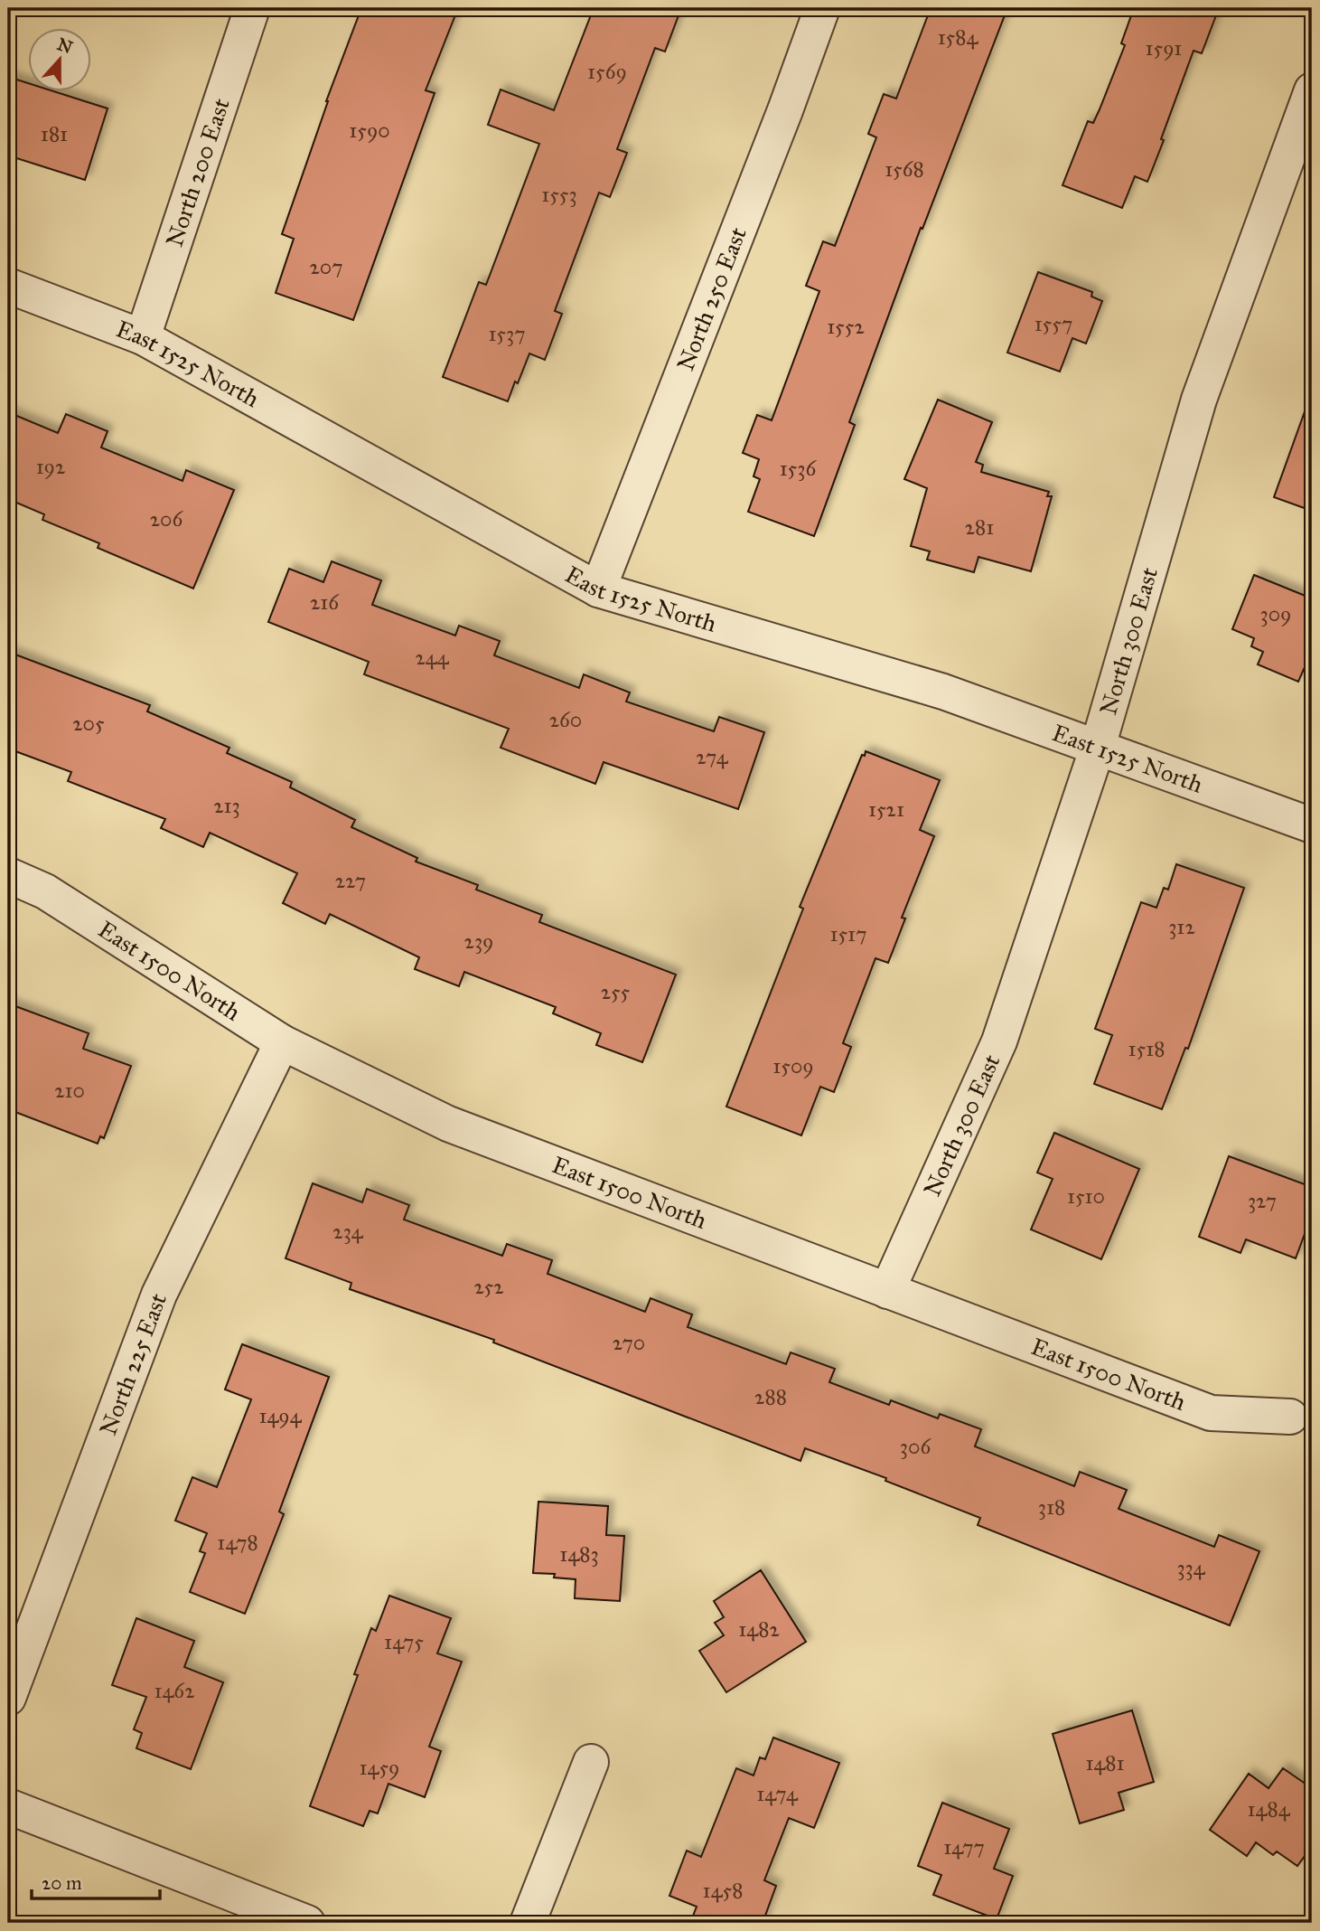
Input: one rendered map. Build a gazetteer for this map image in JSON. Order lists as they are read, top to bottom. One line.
{"streets":{"street":["North 200 East","North 250 East","East 1525 North","North 300 East","East 1500 North","North 225 East"]},"crossings":[["North 200 East","East 1525 North"],["North 250 East","East 1525 North"],["East 1525 North","North 300 East"],["North 300 East","East 1500 North"],["East 1500 North","North 225 East"]],"house_numbers":["1584","1591","1569","1590","181","1568","1553","207","1557","1552","1537","192","1536","206","281","216","309","244","260","205","274","213","1521","227","312","1517","239","255","1518","1509","210","1510","327","234","252","270","288","1494","306","318","1478","1483","334","1482","1475","1462","1481","1459","1474","1484","1477","1458"],"scale_bar":"20 m","north":"top"}
